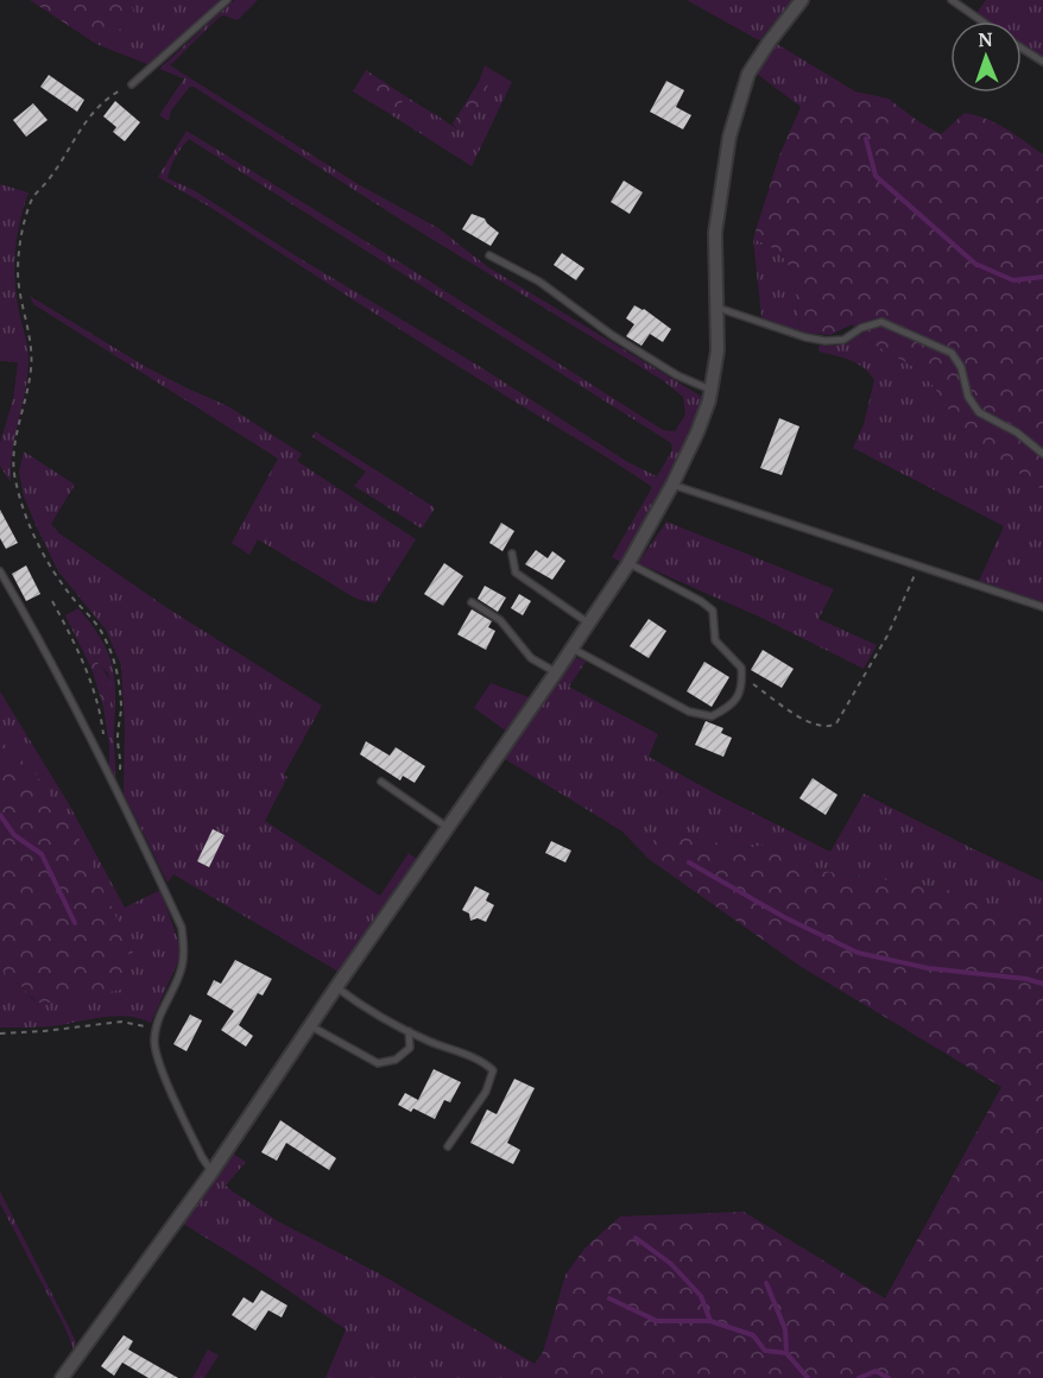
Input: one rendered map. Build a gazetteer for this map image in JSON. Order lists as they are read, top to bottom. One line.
{"north":"top"}
